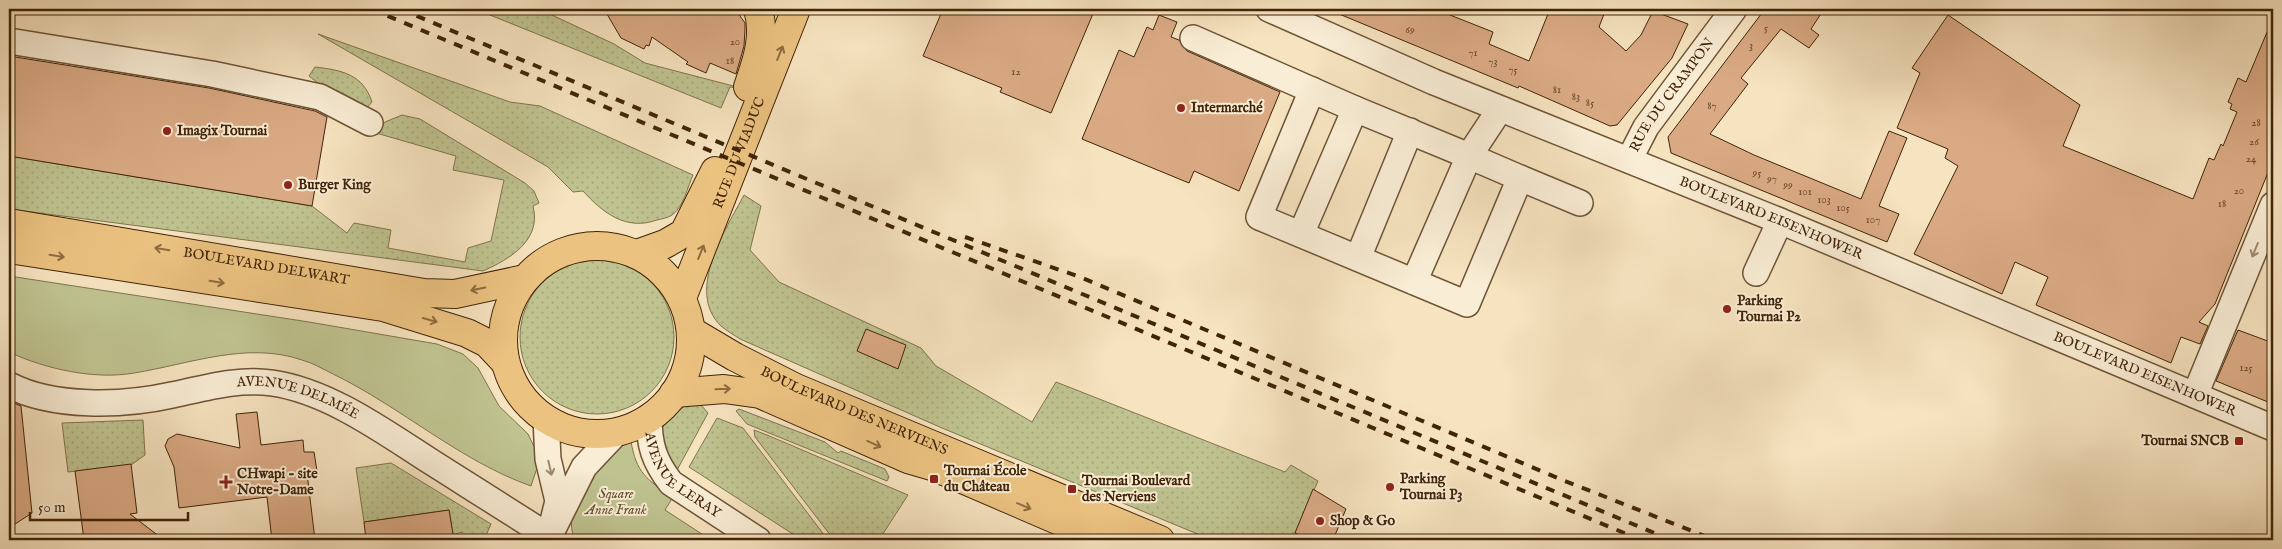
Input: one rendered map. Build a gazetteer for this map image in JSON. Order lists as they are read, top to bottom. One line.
{"streets":{"main road":["RUE DU VIADUC","BOULEVARD DELWART","BOULEVARD DES NERVIENS"],"street":["RUE DU CRAMPON","BOULEVARD EISENHOWER","AVENUE DELMÉE","AVENUE LERAY"]},"crossings":[["RUE DU CRAMPON","BOULEVARD EISENHOWER"]],"parks":["Square Anne Frank"],"places":{"other":["Intermarché","Imagix Tournai","Burger King","Parking Tournai P2","Parking Tournai P3","Shop & Go"],"transit":["Tournai SNCB","Tournai École du Château","Tournai Boulevard des Nerviens"],"health":["CHwapi - site Notre-Dame"]},"house_numbers":["5","69","20","3","71","18","73","75","12","81","83","85","87","28","26","24","95","97","99","20","101","103","18","105","107","125"],"scale_bar":"50 m"}
